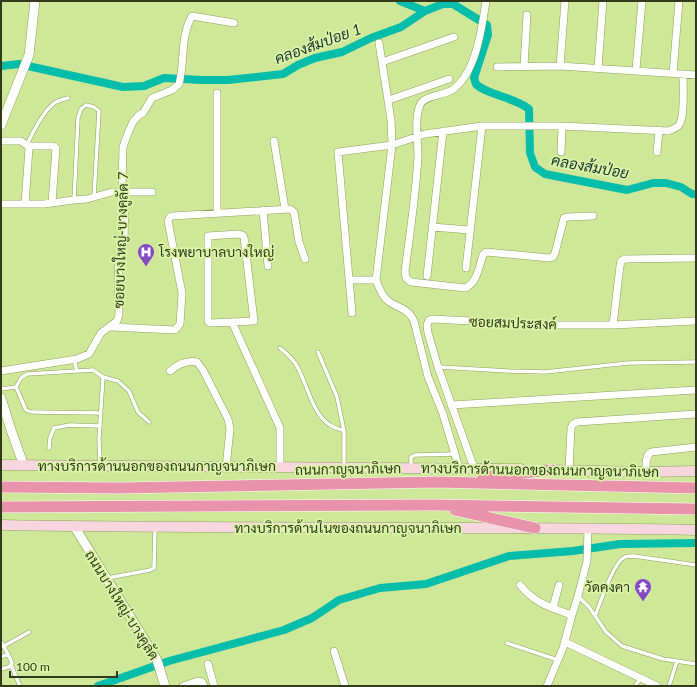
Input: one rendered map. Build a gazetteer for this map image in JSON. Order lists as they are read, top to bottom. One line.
{"streets":{"highway":["ถนนกาญจนาภิเษก"],"main road":["ทางบริการด้านนอกของถนนกาญจนาภิเษก","ทางบริการด้านในของถนนกาญจนาภิเษก"],"street":["ซอยบางใหญ่-บางคูลัด 7","ซอยสมประสงค์","ถนนบางใหญ่-บางคูลัด"]},"crossings":[["ซอยสมประสงค์","ทางบริการด้านนอกของถนนกาญจนาภิเษก"],["ทางบริการด้านในของถนนกาญจนาภิเษก","ถนนบางใหญ่-บางคูลัด"]],"water":["คลองส้มป่อย 1","คลองส้มป่อย"],"places":{"hospital":["โรงพยาบาลบางใหญ่"],"temple":["วัดคงคา"]},"scale_bar":"100 m"}
